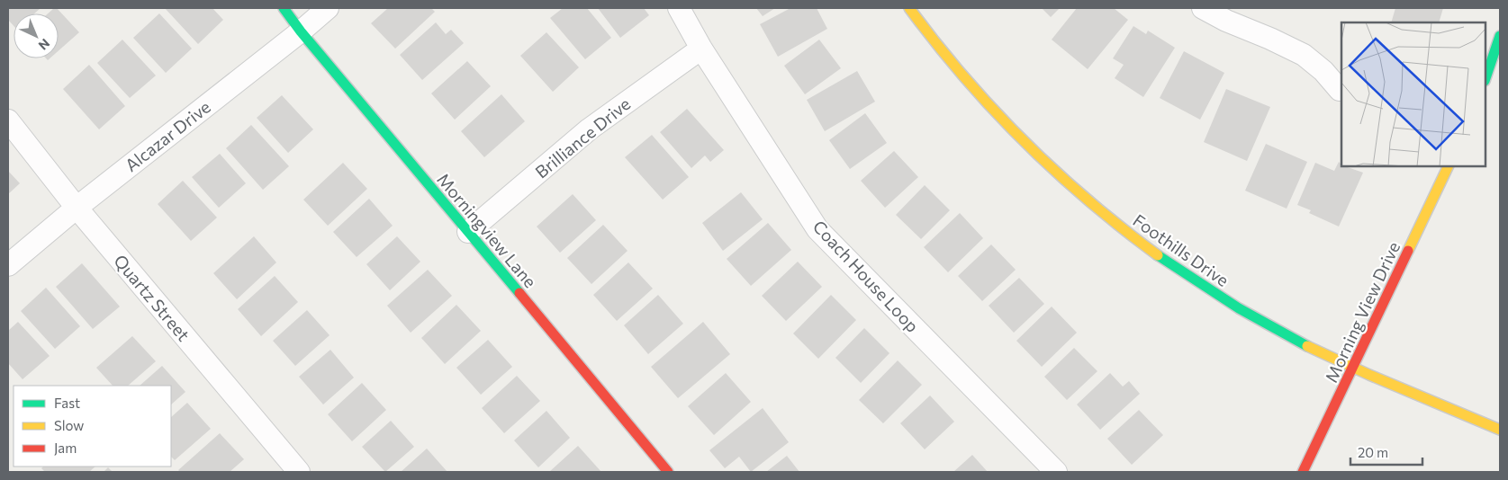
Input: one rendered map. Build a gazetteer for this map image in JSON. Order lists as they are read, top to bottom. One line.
{"streets":{"street":["Alcazar Drive","Brilliance Drive","Morningview Lane","Foothills Drive","Coach House Loop","Quartz Street","Morning View Drive"]},"crossings":[["Alcazar Drive","Morningview Lane"],["Alcazar Drive","Quartz Street"],["Brilliance Drive","Morningview Lane"],["Brilliance Drive","Coach House Loop"],["Foothills Drive","Morning View Drive"]],"legend":["Fast","Slow","Jam"],"scale_bar":"20 m","north":"bottom right"}
